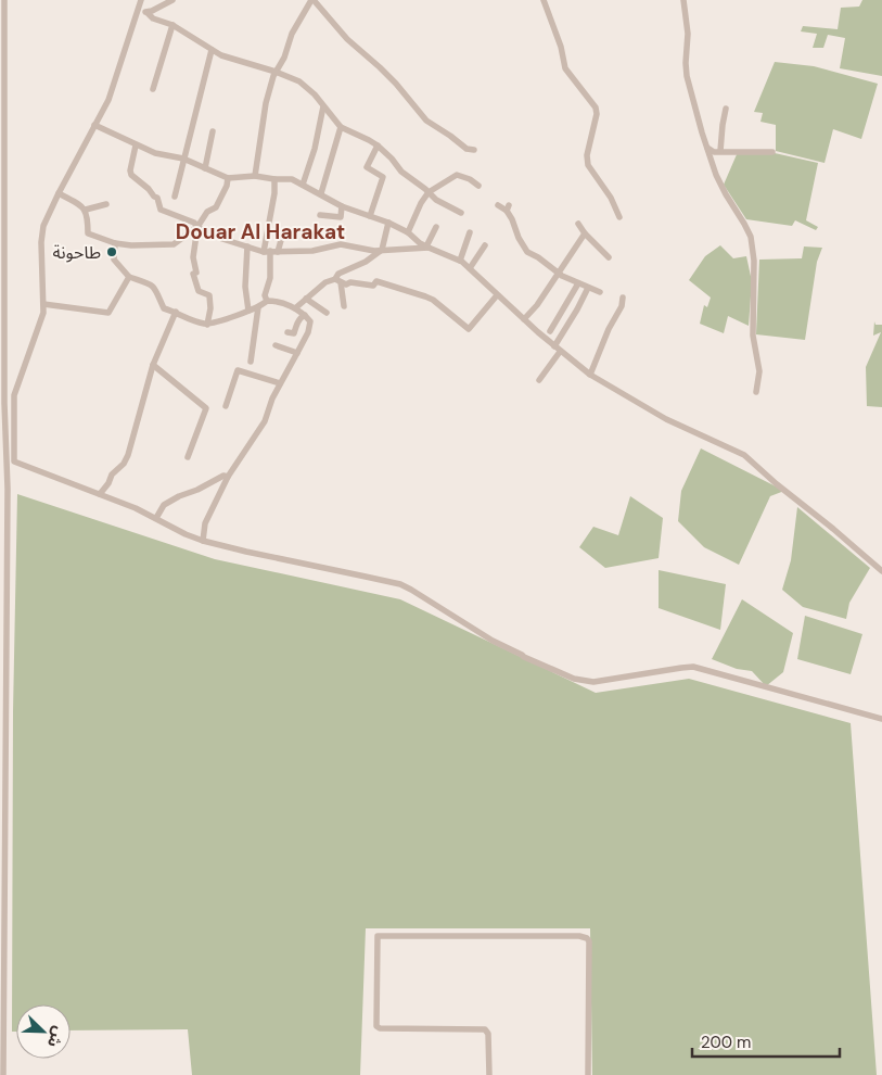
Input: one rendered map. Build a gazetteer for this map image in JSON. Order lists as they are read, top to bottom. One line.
{"districts":["Douar Al Harakat"],"places":["طاحونة"],"scale_bar":"200 m","north":"bottom right"}
